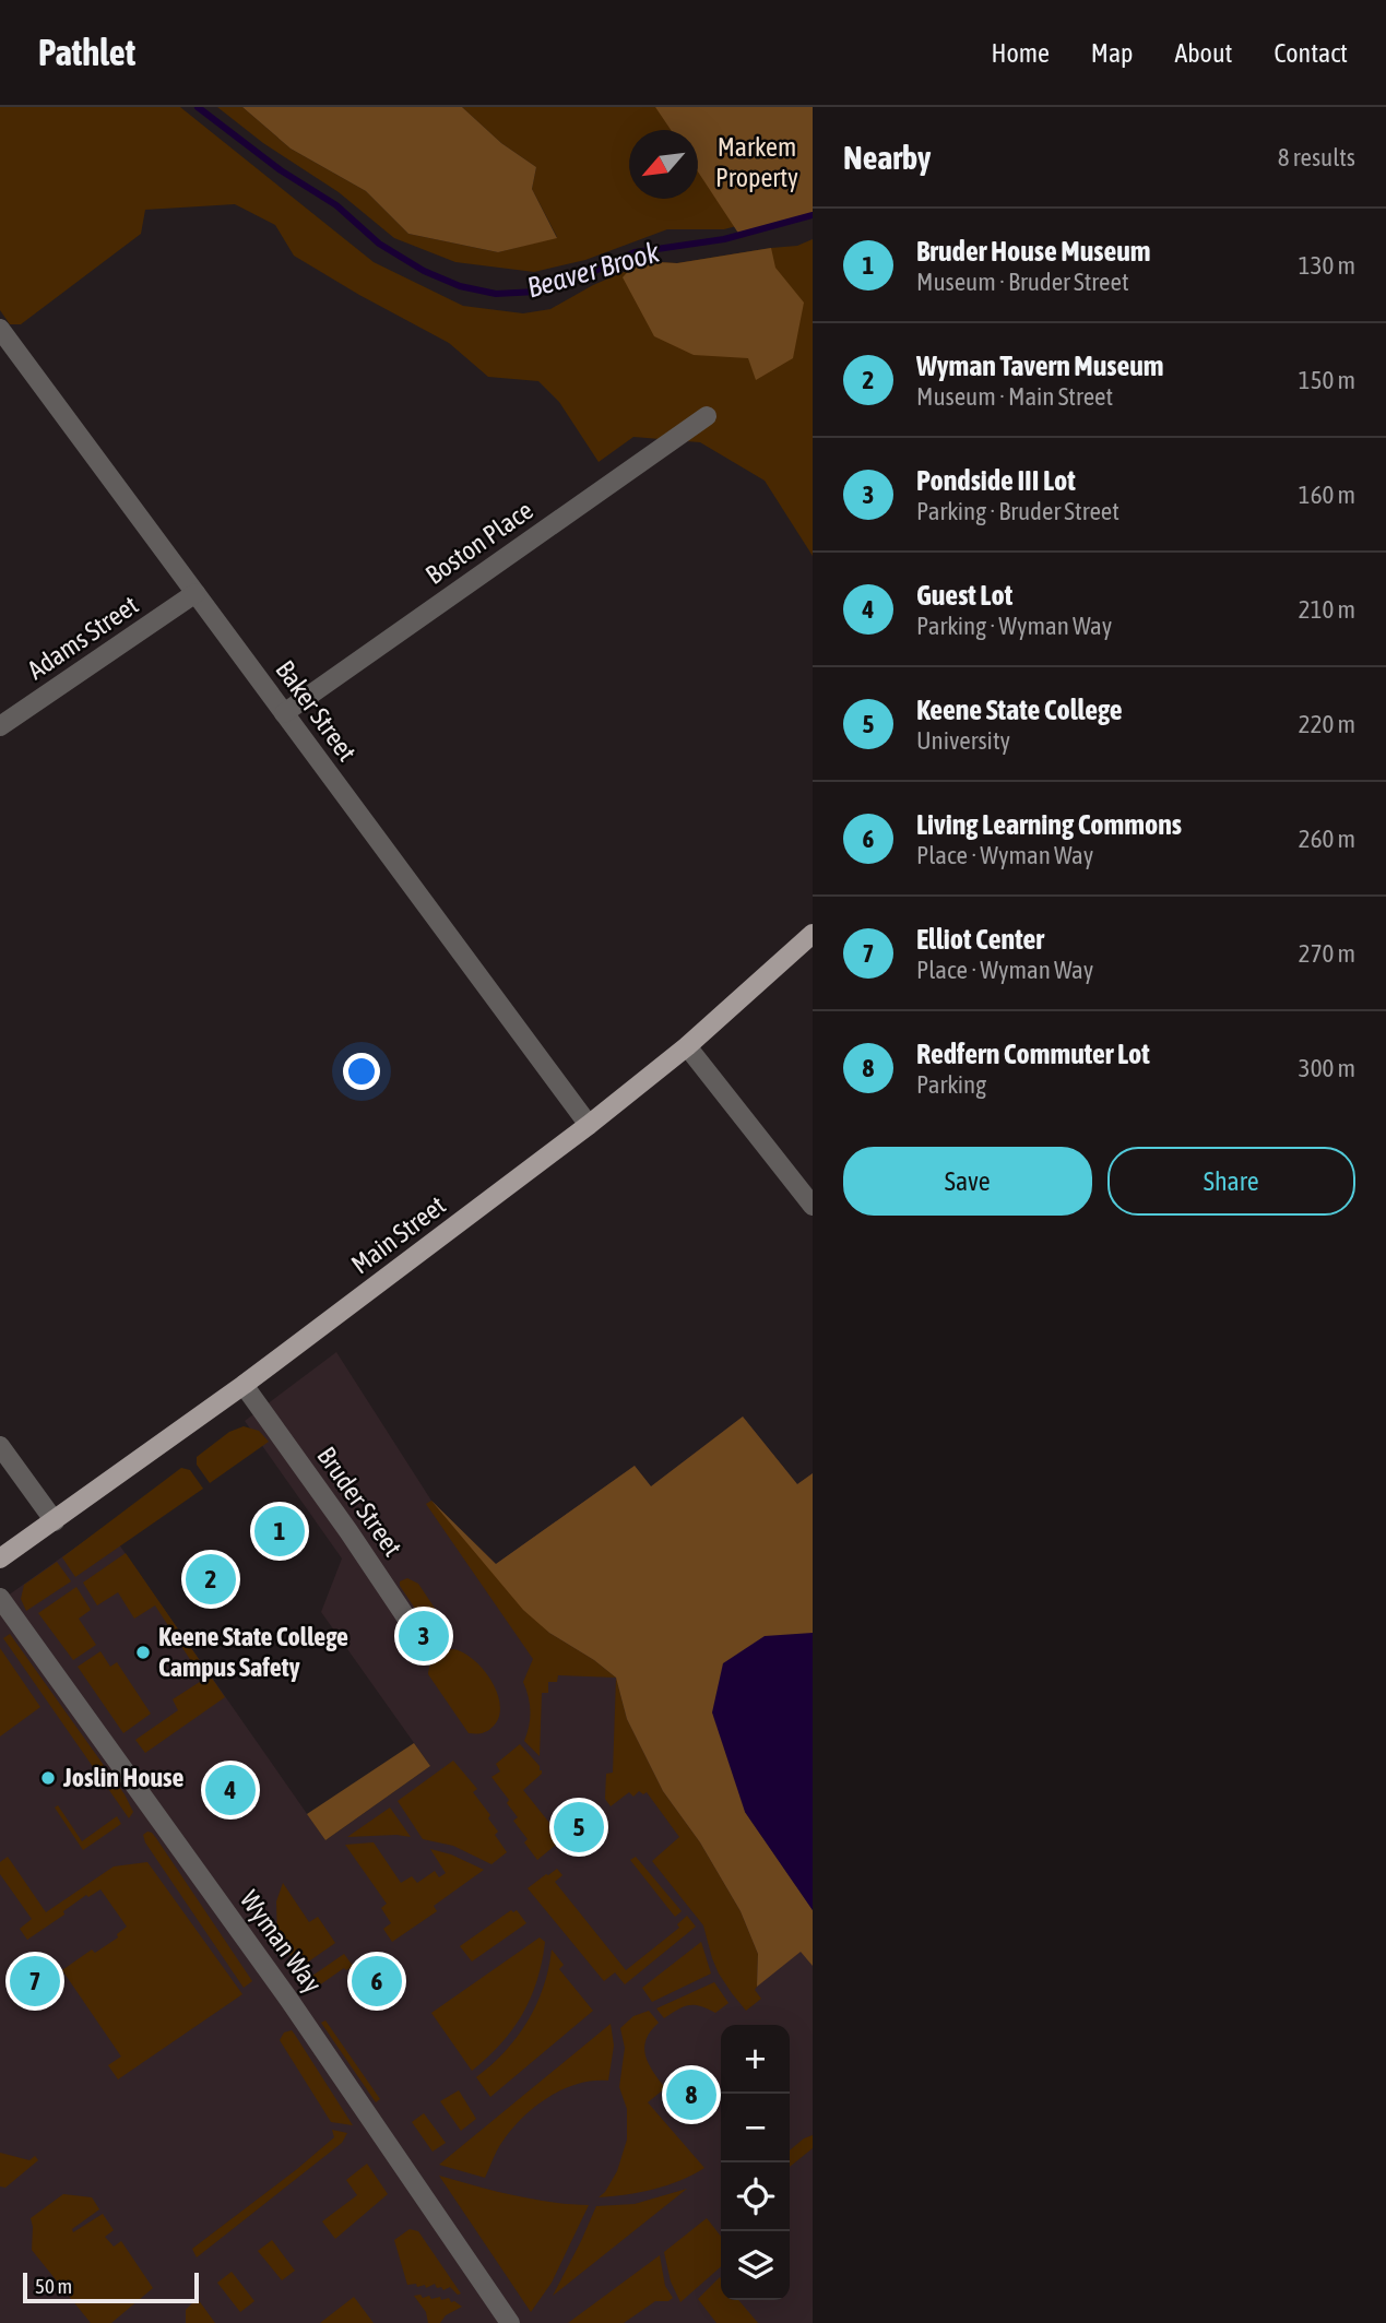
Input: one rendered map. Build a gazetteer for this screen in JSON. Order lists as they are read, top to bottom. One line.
{"streets":{"main road":["Main Street"],"street":["Boston Place","Adams Street","Baker Street","Bruder Street","Wyman Way"]},"crossings":[["Boston Place","Baker Street"],["Adams Street","Baker Street"],["Baker Street","Main Street"],["Main Street","Bruder Street"]],"water":["Beaver Brook"],"parks":["Markem Property"],"places":["Keene State College Campus Safety","Joslin House"],"scale_bar":"50 m","north":"bottom left","page":{"header":"Pathlet","nav":["Home","Map","About","Contact"],"heading":["Nearby","8 results"],"list":[{"mark":"1","name":"Bruder House Museum","note":"Museum · Bruder Street","value":"130 m"},{"mark":"2","name":"Wyman Tavern Museum","note":"Museum · Main Street","value":"150 m"},{"mark":"3","name":"Pondside III Lot","note":"Parking · Bruder Street","value":"160 m"},{"mark":"4","name":"Guest Lot","note":"Parking · Wyman Way","value":"210 m"},{"mark":"5","name":"Keene State College","note":"University","value":"220 m"},{"mark":"6","name":"Living Learning Commons","note":"Place · Wyman Way","value":"260 m"},{"mark":"7","name":"Elliot Center","note":"Place · Wyman Way","value":"270 m"},{"mark":"8","name":"Redfern Commuter Lot","note":"Parking","value":"300 m"}],"buttons":["Save","Share"],"pins":["1","2","3","4","5","6","7","8"],"map_buttons":["+","−"],"scale":"50 m"}}
